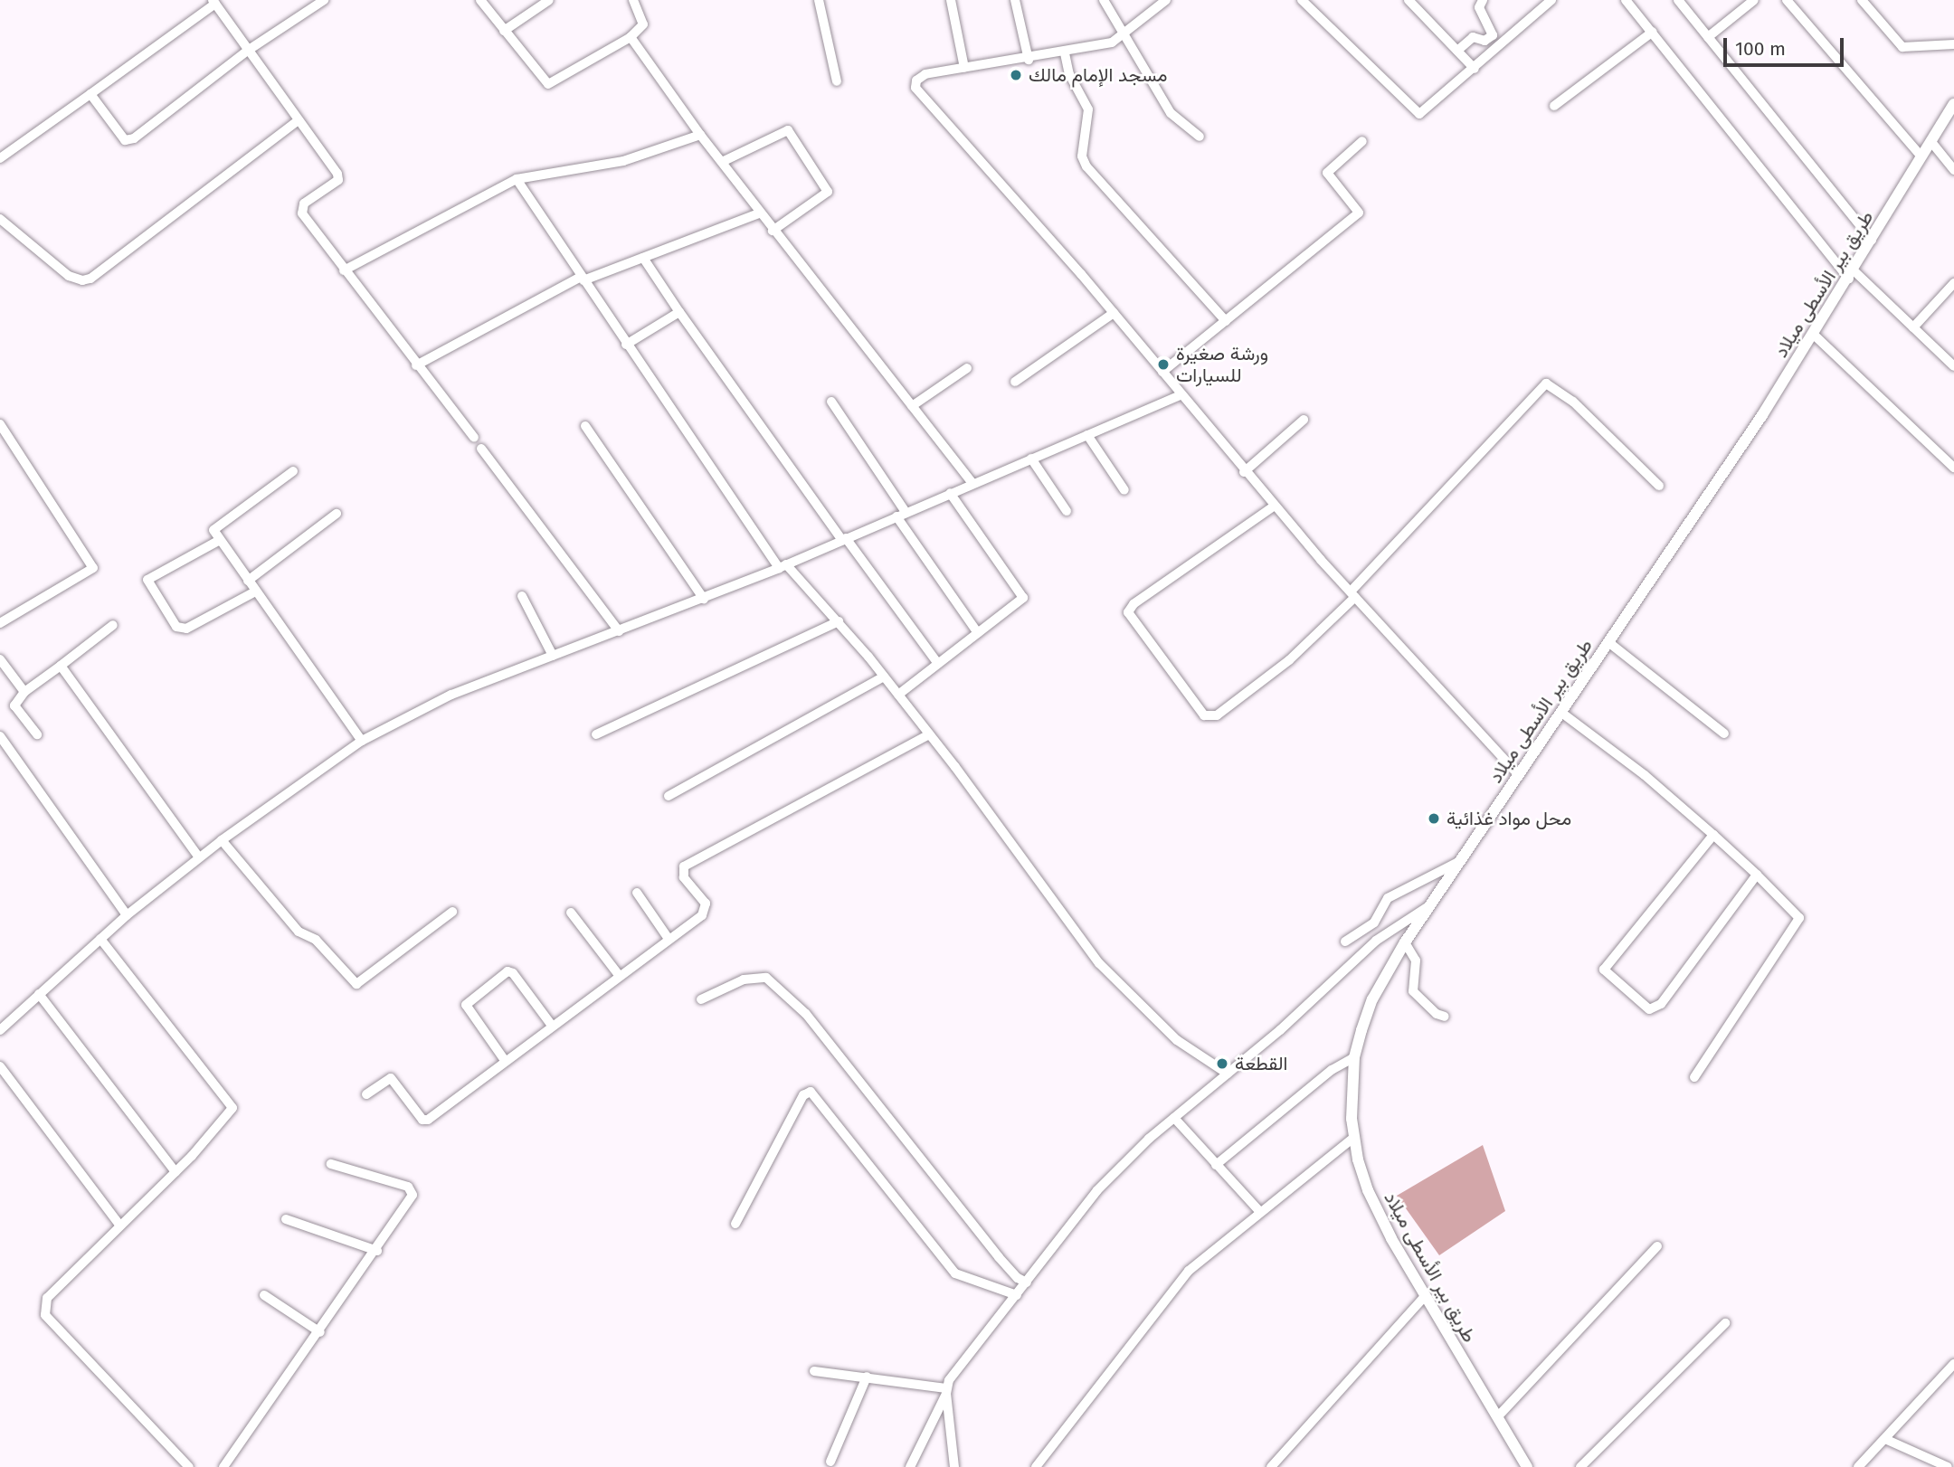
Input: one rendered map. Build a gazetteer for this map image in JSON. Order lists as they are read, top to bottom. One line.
{"streets":{"main road":["طريق بير الأسطى ميلاد"]},"places":["مسجد الإمام مالك","ورشة صغيرة للسيارات","محل مواد غذائية","القطعة"],"scale_bar":"100 m"}
